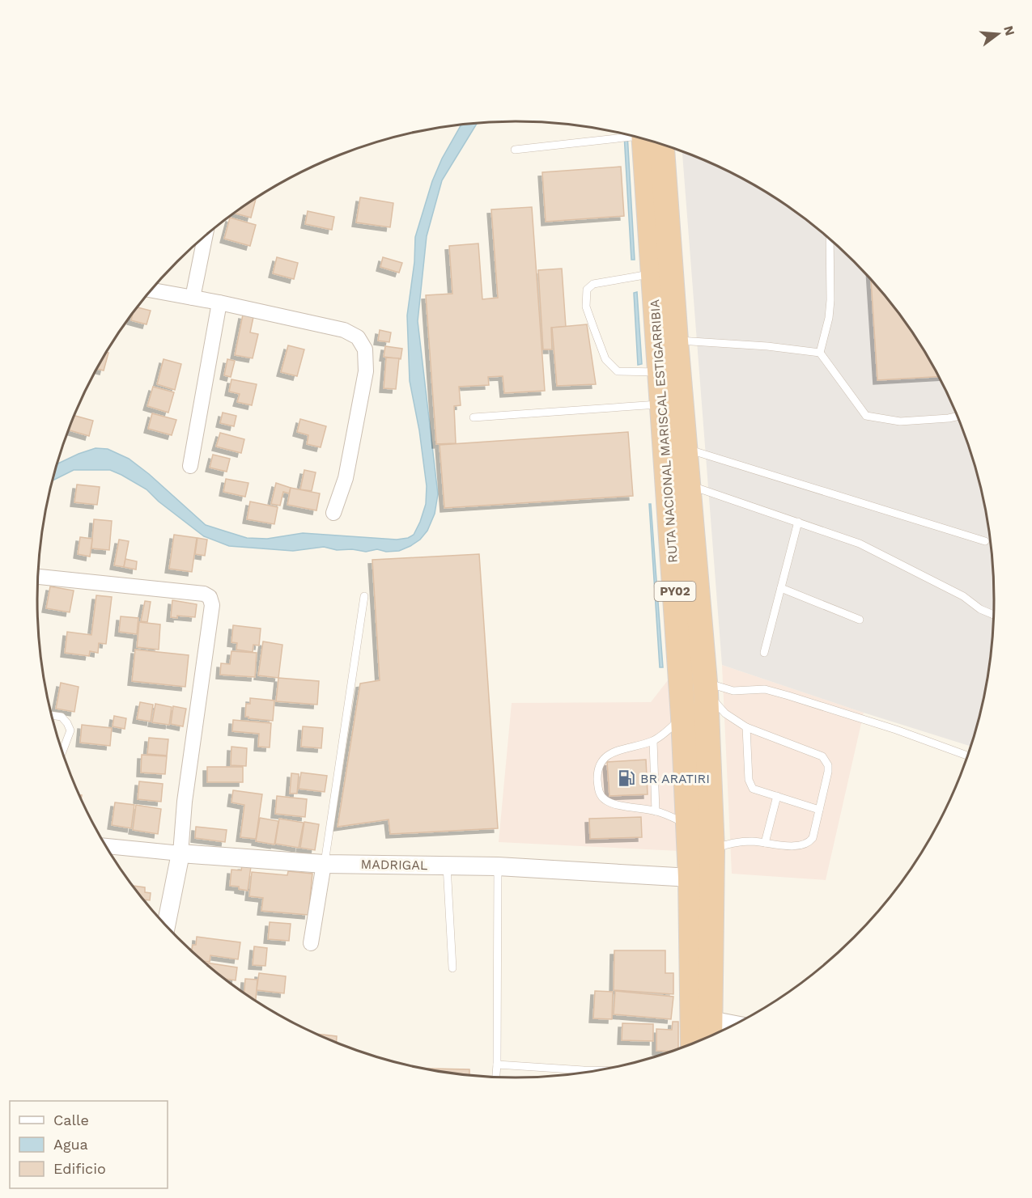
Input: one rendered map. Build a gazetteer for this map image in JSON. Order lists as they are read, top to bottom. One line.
{"streets":{"highway":["RUTA NACIONAL MARISCAL ESTIGARRIBIA","PY02"],"street":["MADRIGAL"]},"crossings":[["RUTA NACIONAL MARISCAL ESTIGARRIBIA","MADRIGAL"]],"places":{"fuel station":["BR ARATIRI"]},"legend":["Calle","Agua","Edificio"],"north":"right"}
